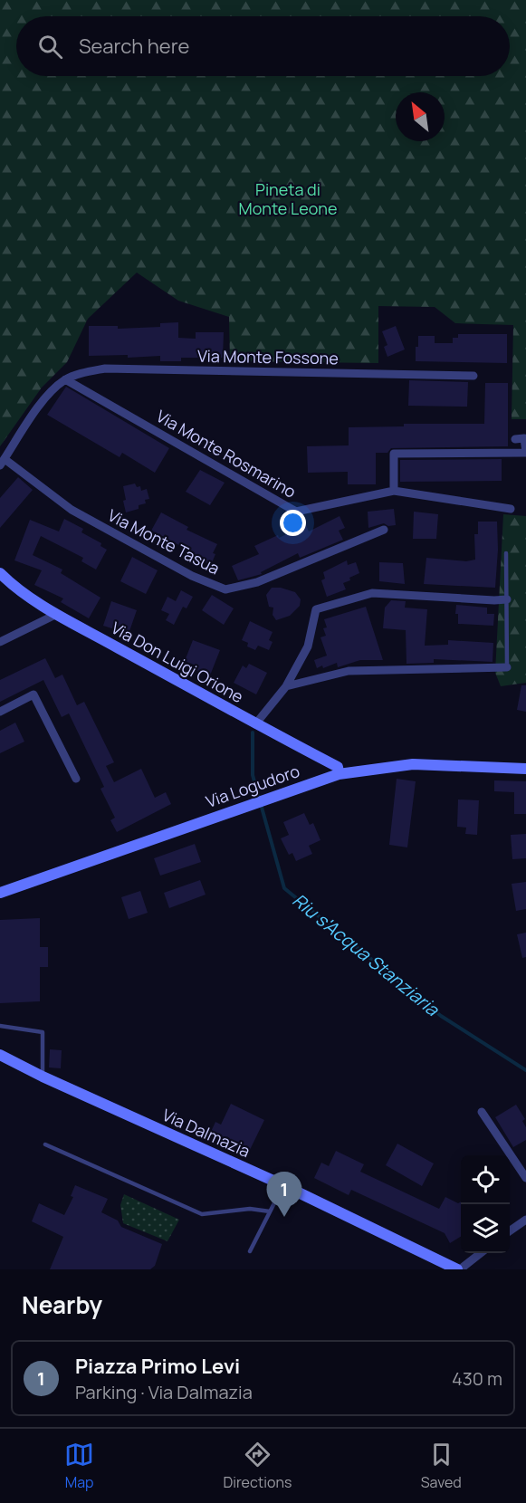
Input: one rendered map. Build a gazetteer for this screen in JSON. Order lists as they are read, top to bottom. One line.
{"streets":{"street":["Via Monte Fossone","Via Monte Rosmarino","Via Monte Tasua","Via Don Luigi Orione","Via Logudoro","Via Dalmazia"]},"crossings":[["Via Monte Fossone","Via Monte Rosmarino"],["Via Don Luigi Orione","Via Logudoro"]],"water":["Riu s'Acqua Stanziaria"],"parks":["Pineta di Monte Leone"],"north":"top left","page":{"search":"Search here","pins":"1","heading":"Nearby","list":[{"mark":"1","name":"Piazza Primo Levi","note":"Parking · Via Dalmazia","value":"430 m"}],"nav":["Map","Directions","Saved"]}}
